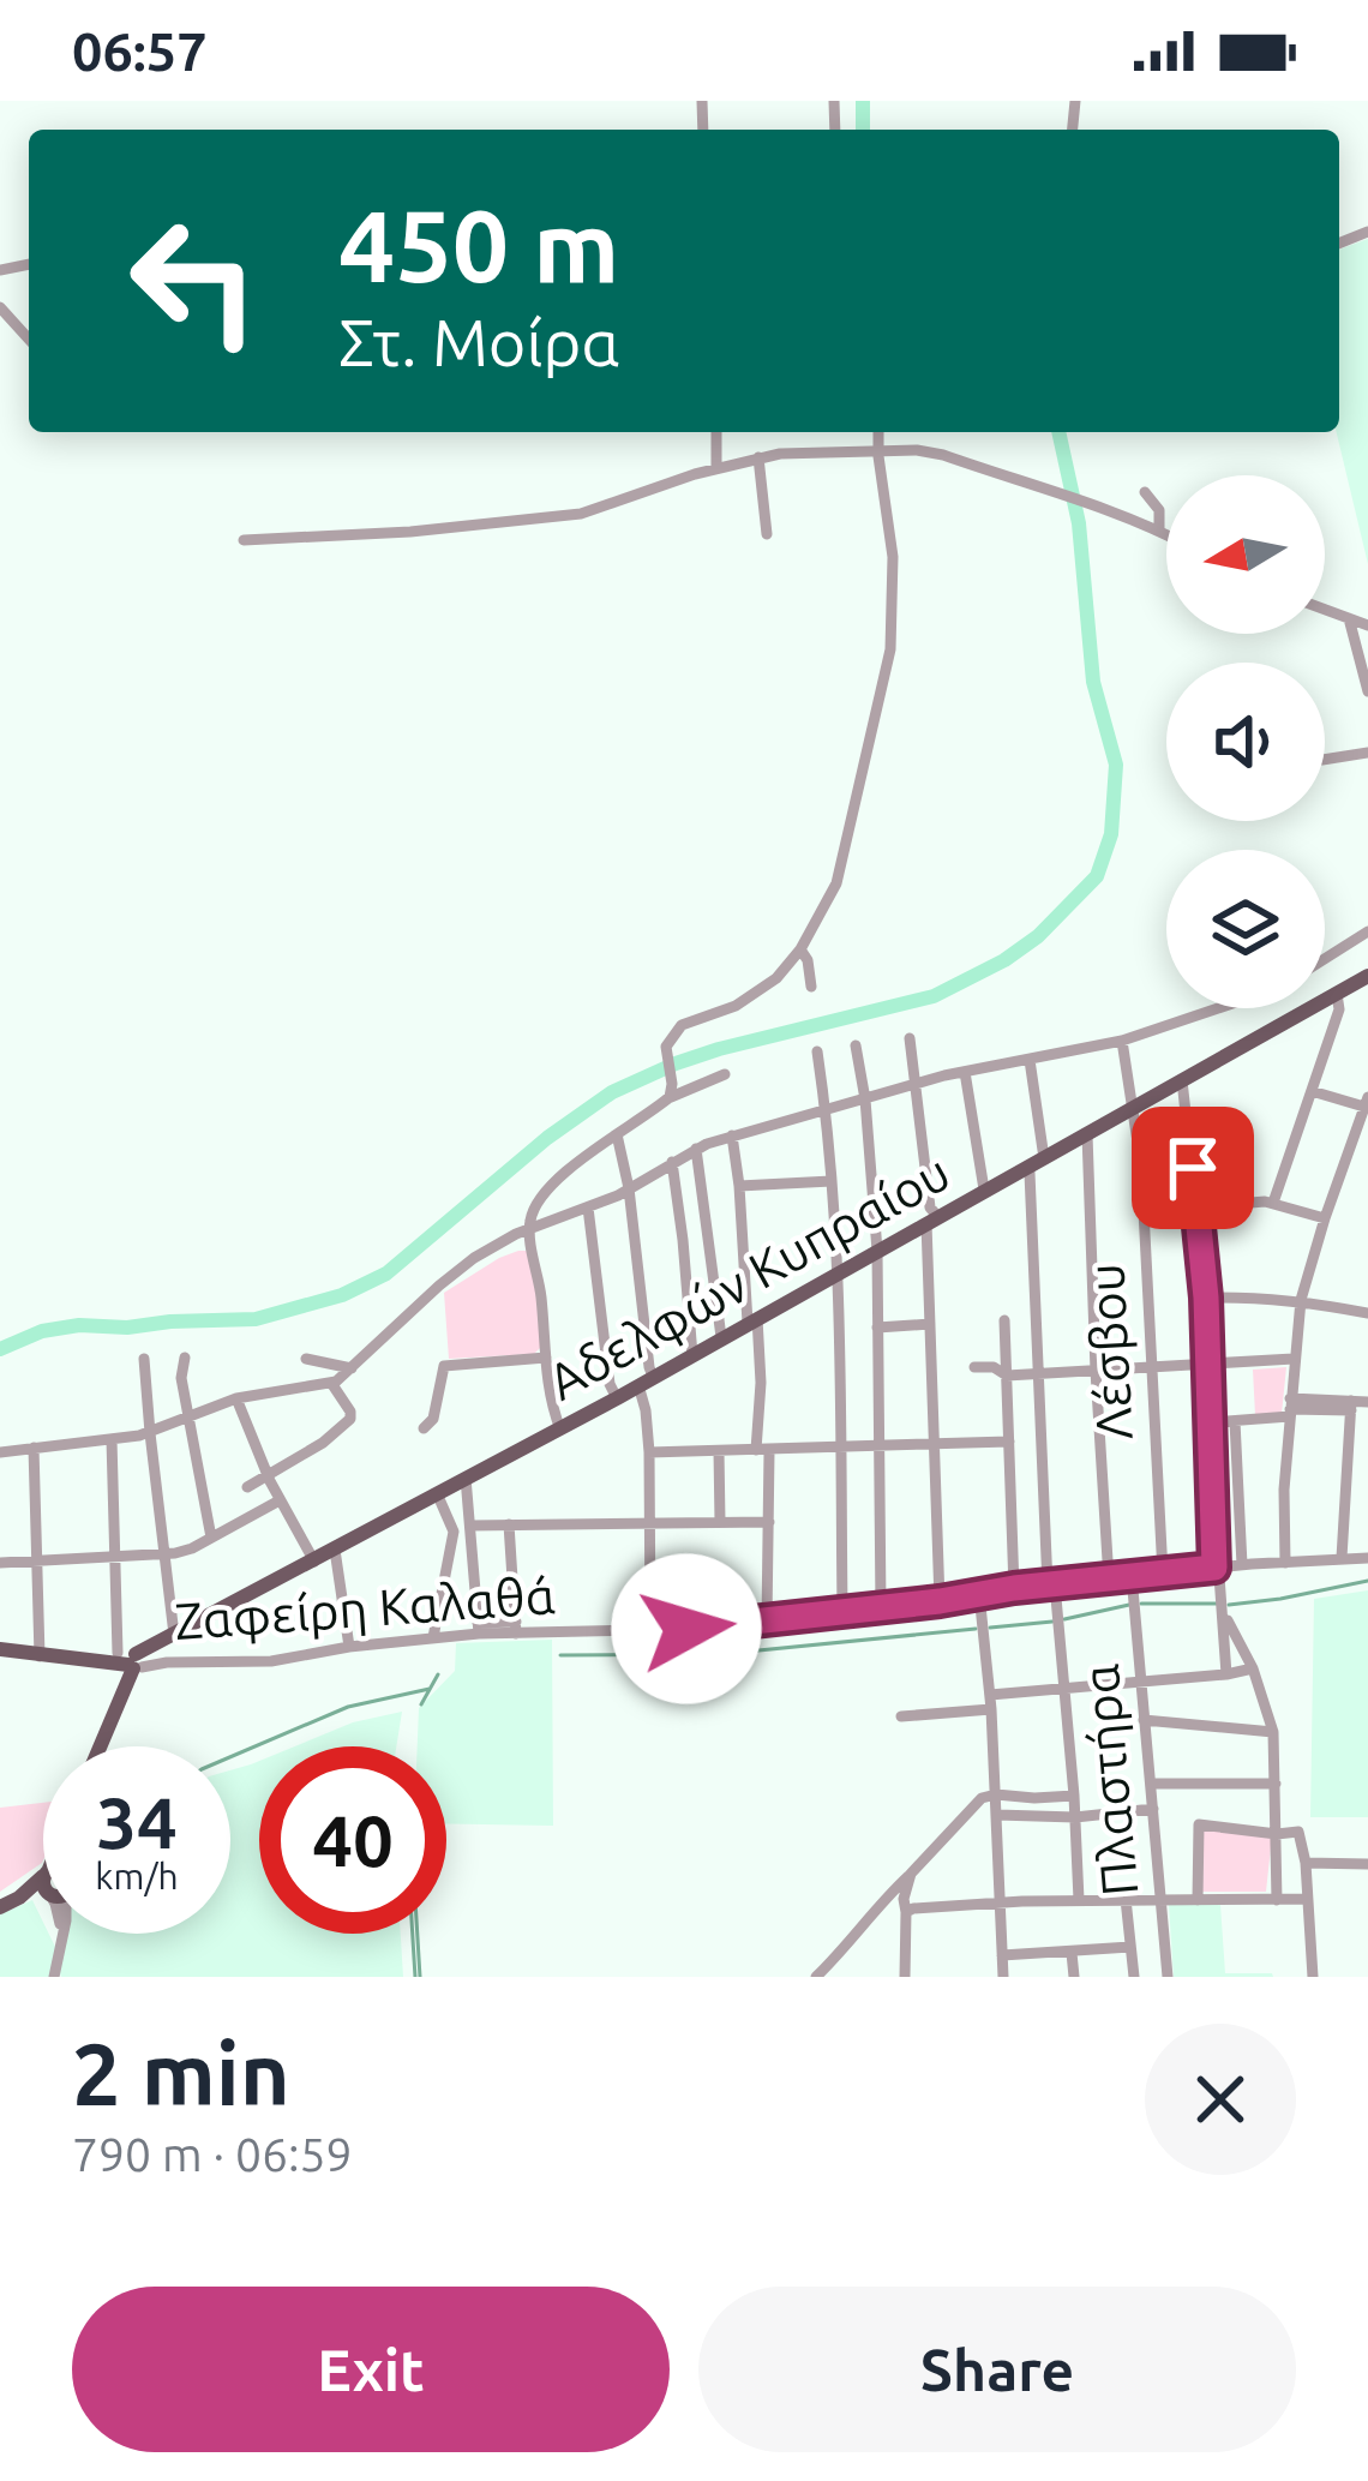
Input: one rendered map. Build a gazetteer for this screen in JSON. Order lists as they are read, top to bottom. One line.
{"streets":{"main road":["Αδελφών Κυπραίου"],"street":["Λέσβου","Ζαφείρη Καλαθά","Πλαστήρα"]},"crossings":[["Αδελφών Κυπραίου","Λέσβου"],["Αδελφών Κυπραίου","Ζαφείρη Καλαθά"],["Λέσβου","Ζαφείρη Καλαθά"],["Ζαφείρη Καλαθά","Πλαστήρα"]],"north":"left","page":{"status":"06:57","turn":["450 m","Στ. Μοίρα"],"speed":"34 km/h","limit":"40","heading":["2 min","790 m · 06:59"],"buttons":["Exit","Share"]}}
